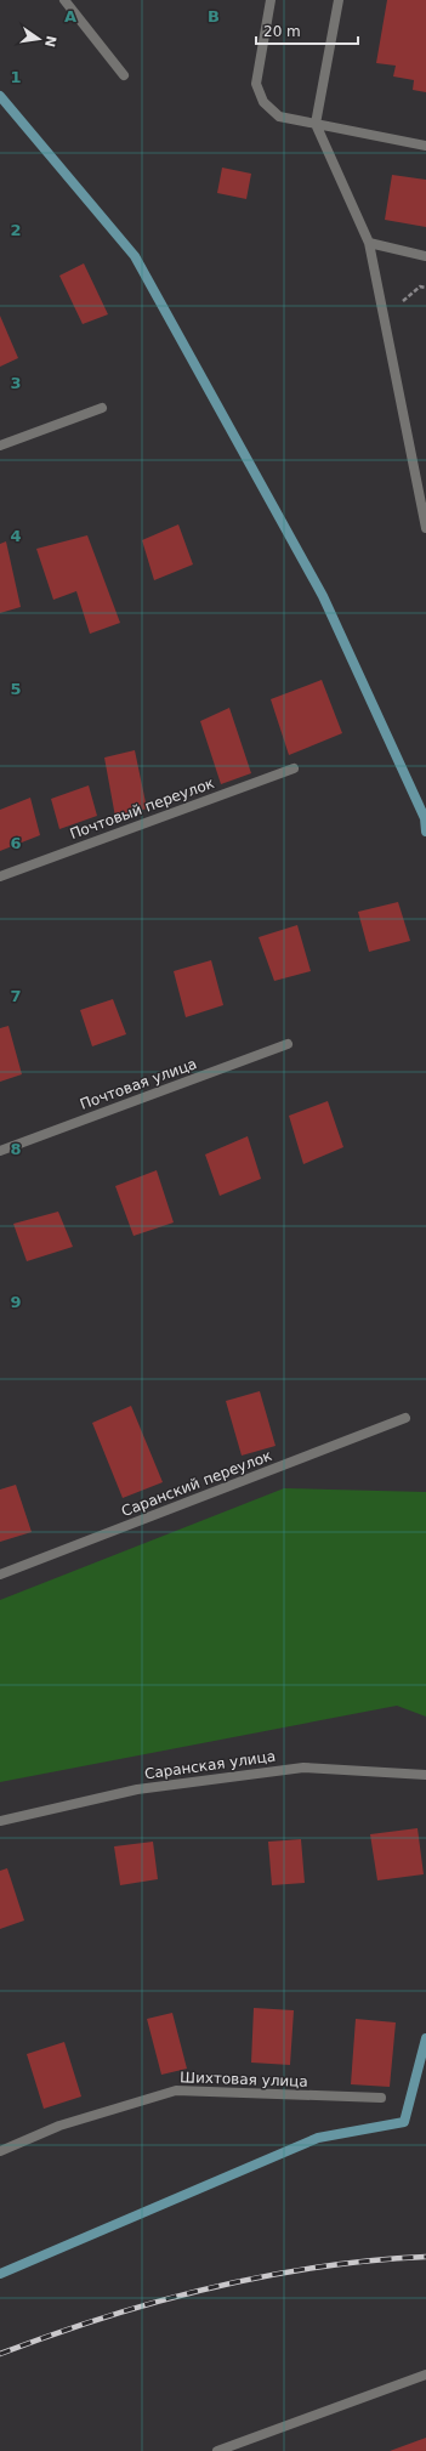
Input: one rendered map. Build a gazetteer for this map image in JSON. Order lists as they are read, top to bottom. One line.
{"streets":{"street":["Почтовый переулок","Почтовая улица","Саранский переулок","Саранская улица","Шихтовая улица"]},"scale_bar":"20 m","north":"right","grid":{"columns":["A","B"],"rows":["1","2","3","4","5","6","7","8","9"]}}
